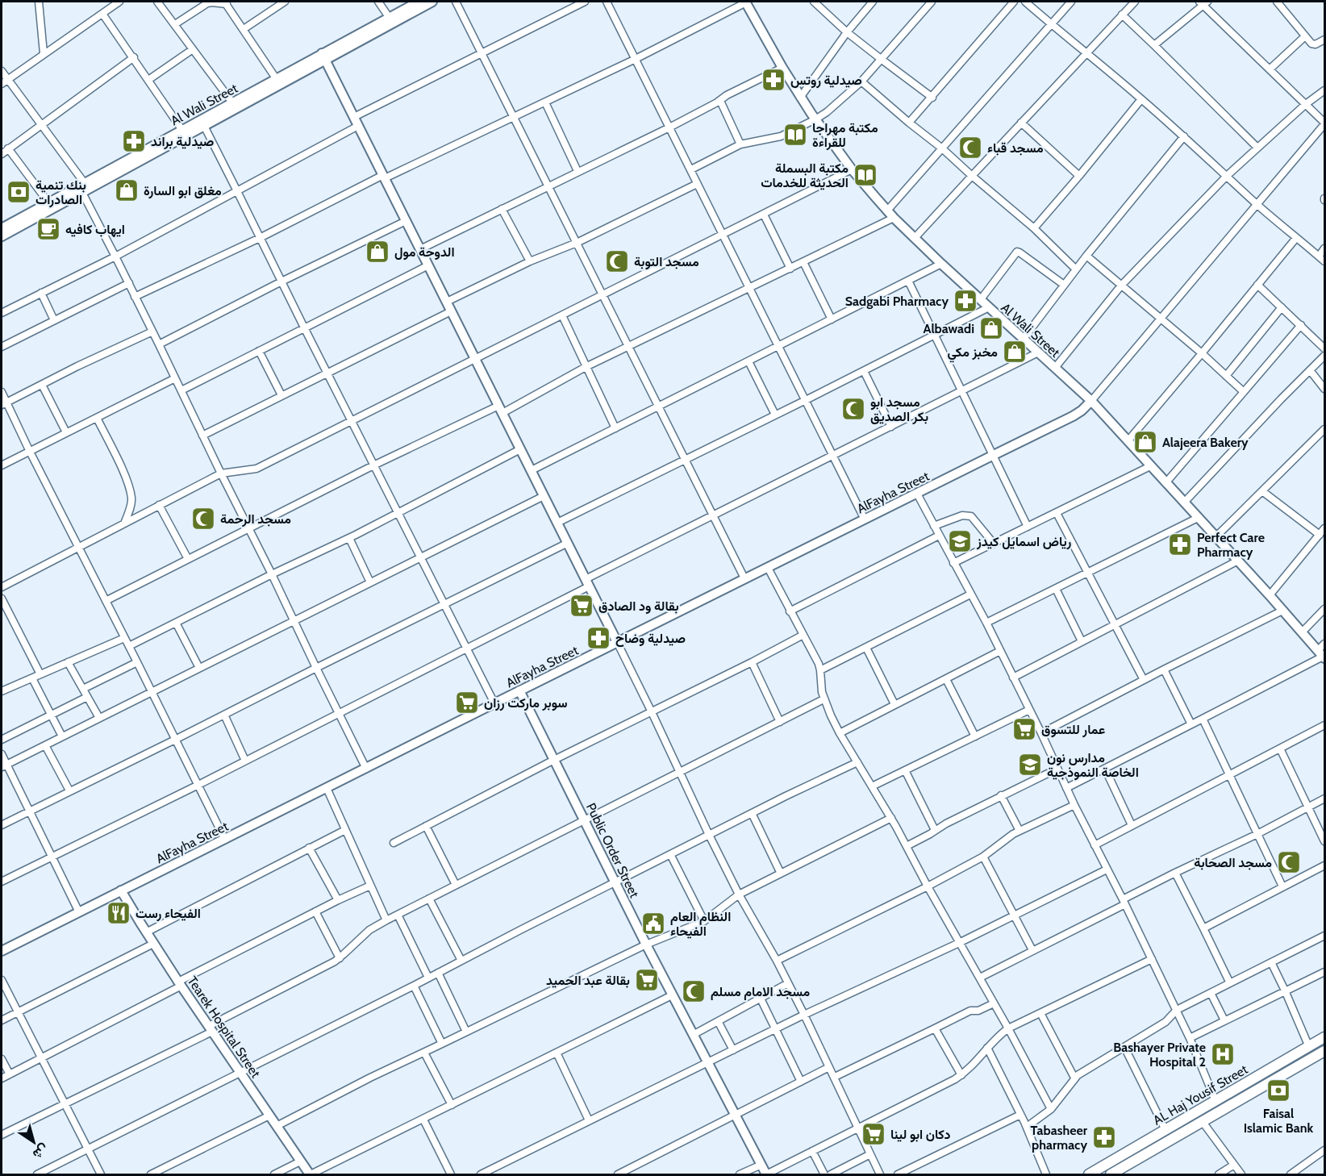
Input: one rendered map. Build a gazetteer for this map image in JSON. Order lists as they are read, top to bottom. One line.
{"streets":{"main road":["AL Haj Yousif Street"],"street":["Al Wali Street","AlFayha Street","Public Order Street","Tearek Hospital Street"]},"crossings":[["Al Wali Street","AlFayha Street"],["AlFayha Street","Public Order Street"],["AlFayha Street","Tearek Hospital Street"]],"places":{"pharmacy":["صيدلية روتس","صيدلية براند","Sadgabi Pharmacy","Perfect Care Pharmacy","صيدلية وضاح","Tabasheer pharmacy"],"library":["مكتبة مهراجا للقراءة","مكتبة البسملة الحديثة للخدمات"],"mosque":["مسجد قباء","مسجد التوبة","مسجد ابو بكر الصديق","مسجد الرحمة","مسجد الصحابة","مسجد الامام مسلم"],"shop":["مغلق ابو السارة","الدوحة مول","Albawadi","مخبز مكي","Alajeera Bakery"],"bank":["بنك تنمية الصادرات","Faisal Islamic Bank"],"cafe":["ايهاب كافيه"],"school or university":["رياض اسمايل كيدز","مدارس نون الخاصة النموذجية"],"supermarket":["بقالة ود الصادق","سوبر ماركت رزان","عمار للتسوق","بقالة عبد الحميد","دكان ابو لينا"],"restaurant":["الفيحاء رست"],"public building":["النظام العام الفيحاء"],"hospital":["Bashayer Private Hospital 2"]},"north":"bottom right"}
